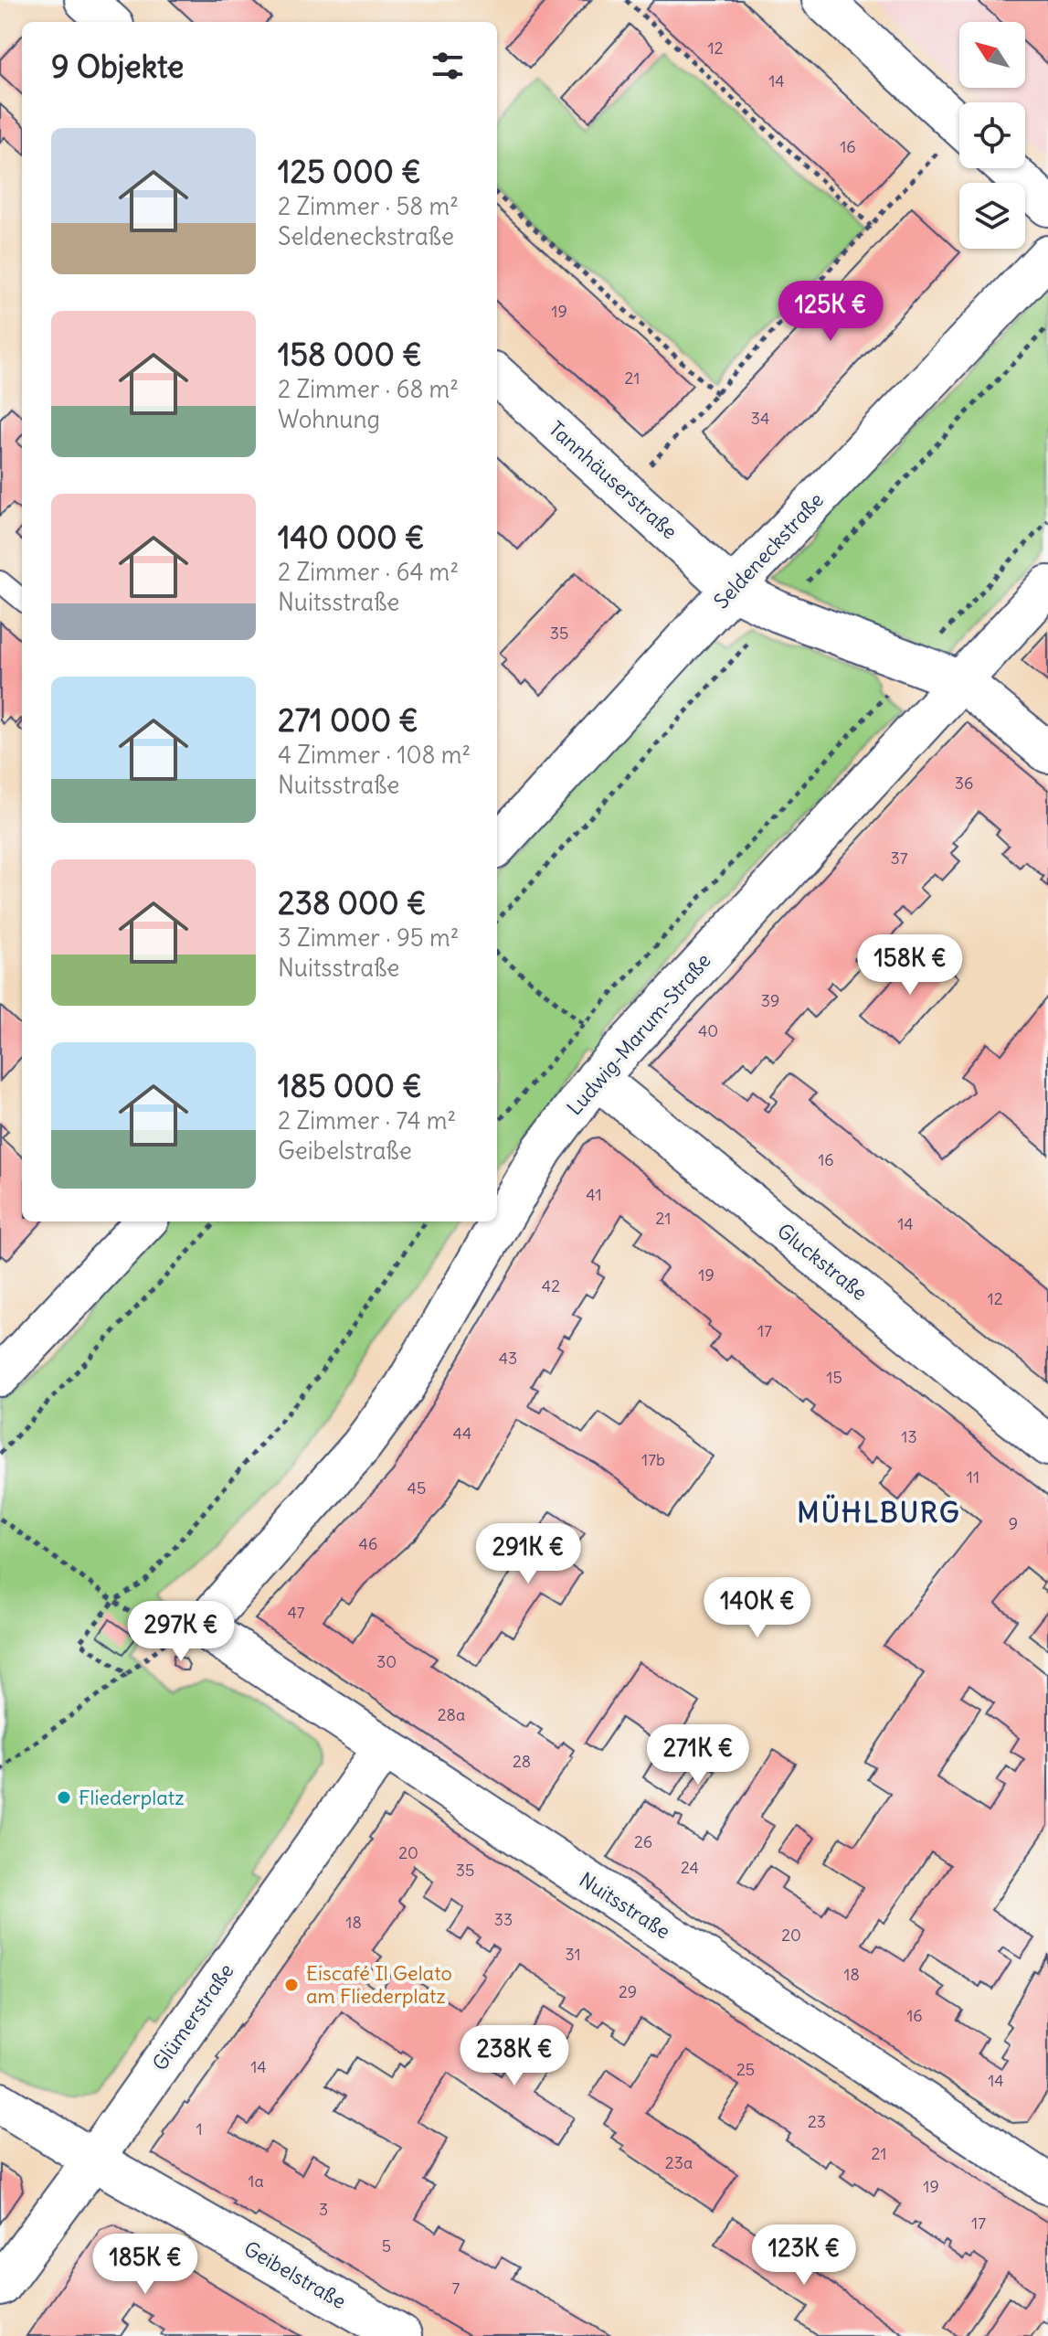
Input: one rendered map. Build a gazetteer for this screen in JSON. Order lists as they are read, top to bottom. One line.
{"streets":{"street":["Tannhäuserstraße","Seldeneckstraße","Ludwig-Marum-Straße","Gluckstraße","Nuitsstraße","Glümerstraße","Geibelstraße"]},"crossings":[["Tannhäuserstraße","Seldeneckstraße"],["Tannhäuserstraße","Ludwig-Marum-Straße"],["Ludwig-Marum-Straße","Gluckstraße"],["Ludwig-Marum-Straße","Nuitsstraße"],["Nuitsstraße","Glümerstraße"],["Glümerstraße","Geibelstraße"]],"districts":["MÜHLBURG"],"places":["Fliederplatz","Eiscafé Il Gelato am Fliederplatz"],"house_numbers":["12","14","16","19","21","34","35","36","37","39","40","16","41","21","14","19","42","12","17","43","15","44","13","17b","11","45","9","46","47","30","28a","28","26","20","24","35","33","18","20","31","18","29","16","14","25","14","23","1","21","23a","1a","19","3","17","5","7"],"north":"top left","page":{"heading":"9 Objekte","list":[{"name":"125 000 €","note":"2 Zimmer · 58 m² · Seldeneckstraße"},{"name":"158 000 €","note":"2 Zimmer · 68 m² · Wohnung"},{"name":"140 000 €","note":"2 Zimmer · 64 m² · Nuitsstraße"},{"name":"271 000 €","note":"4 Zimmer · 108 m² · Nuitsstraße"},{"name":"238 000 €","note":"3 Zimmer · 95 m² · Nuitsstraße"},{"name":"185 000 €","note":"2 Zimmer · 74 m² · Geibelstraße"}],"price":["125K €","158K €","291K €","140K €","297K €","271K €","238K €","123K €","185K €"]}}
